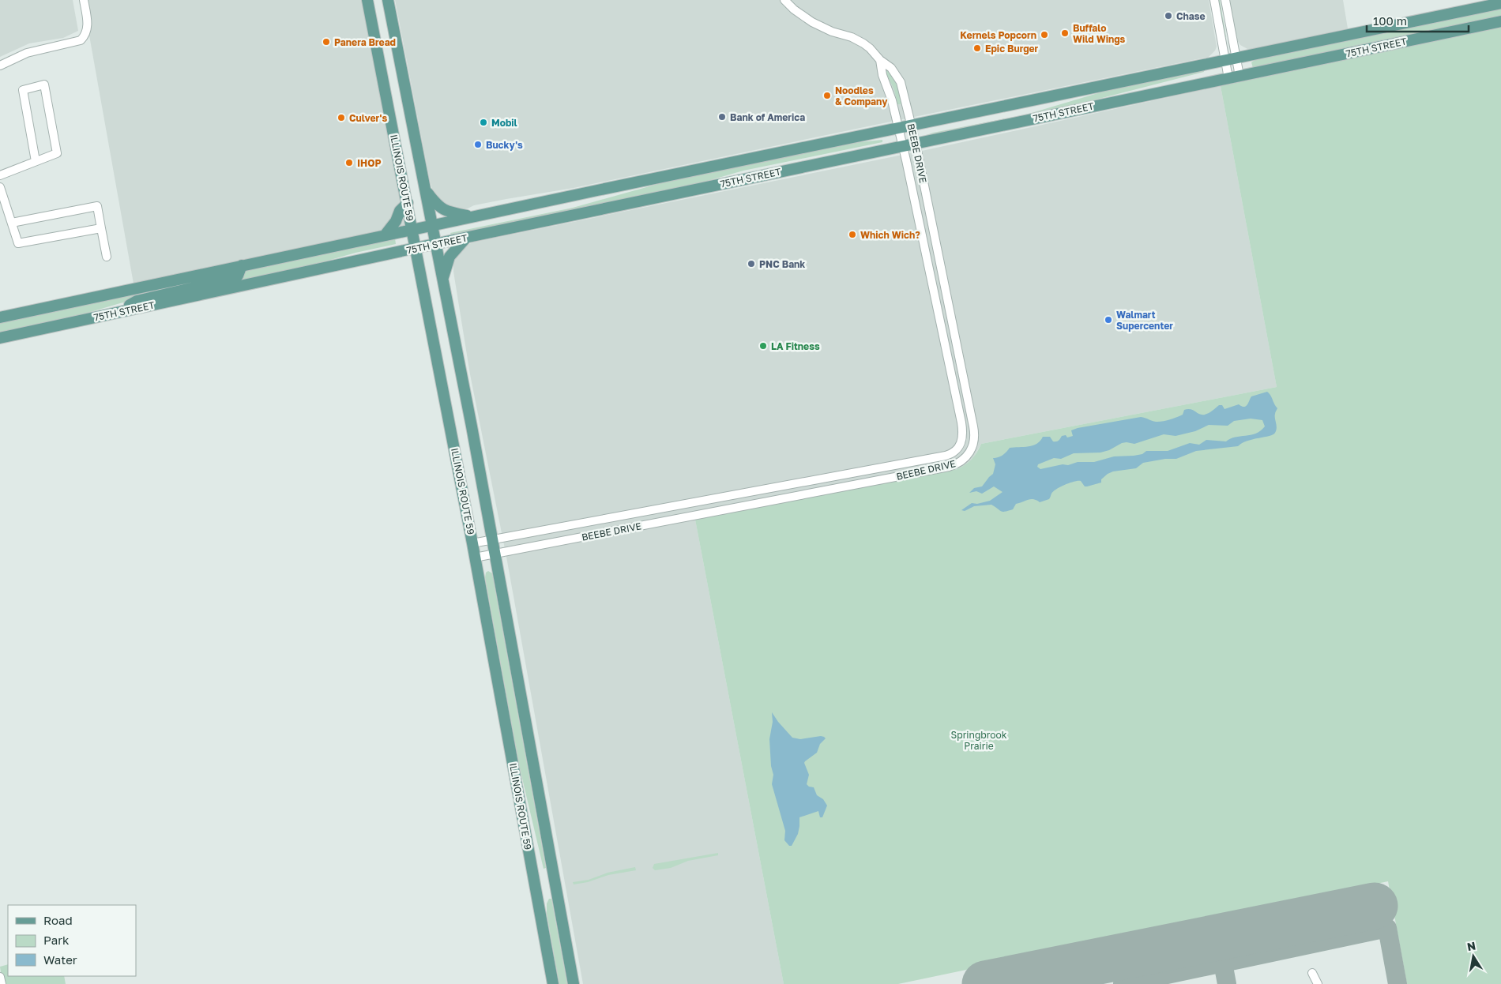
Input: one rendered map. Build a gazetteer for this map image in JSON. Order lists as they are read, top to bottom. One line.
{"streets":{"main road":["75TH STREET","ILLINOIS ROUTE 59"],"street":["BEEBE DRIVE"]},"crossings":[["75TH STREET","BEEBE DRIVE"],["75TH STREET","ILLINOIS ROUTE 59"],["BEEBE DRIVE","ILLINOIS ROUTE 59"]],"parks":["Springbrook Prairie"],"places":["Chase","Buffalo Wild Wings","Kernels Popcorn","Panera Bread","Epic Burger","Noodles & Company","Bank of America","Culver's","Mobil","Bucky's","IHOP","Which Wich?","PNC Bank","Walmart Supercenter","LA Fitness"],"legend":["Road","Park","Water"],"scale_bar":"100 m","north":"top"}
